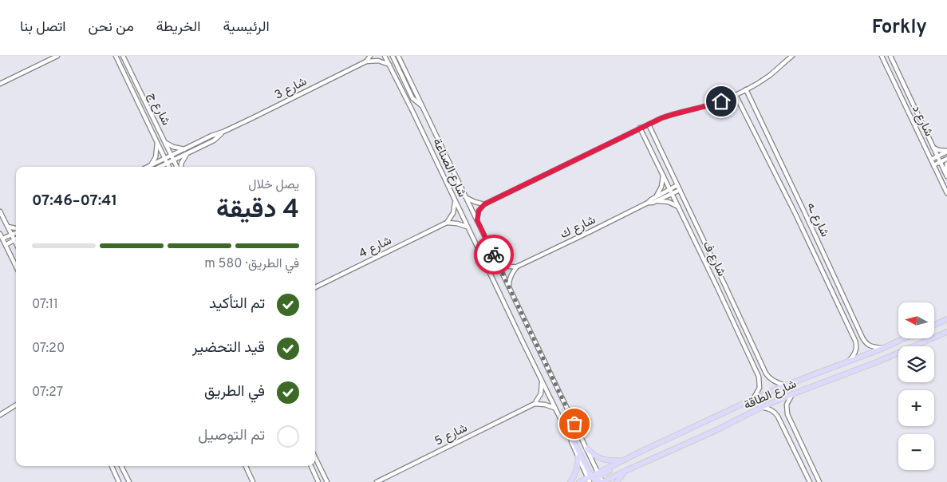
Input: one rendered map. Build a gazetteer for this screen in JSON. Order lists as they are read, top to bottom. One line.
{"streets":{"main road":["شارع الطاقة"],"street":["شارع 3","شارع ج","شارع د","شارع الصناعة","شارع ـه","شارع ك","شارع 4","شارع ف","شارع 5"]},"crossings":[["شارع 3","شارع ج"],["شارع الصناعة","شارع الطاقة"],["شارع ـه","شارع الطاقة"],["شارع ك","شارع ف"],["شارع ف","شارع الطاقة"]],"north":"left","page":{"header":"Forkly","nav":["الرئيسية","الخريطة","من نحن","اتصل بنا"],"heading":["4 دقيقة","يصل خلال","07:41–07:46"],"bar":"في الطريق · 580 m","list":[["تم التأكيد","07:11"],["قيد التحضير","07:20"],["في الطريق","07:27"],"تم التوصيل"],"map_buttons":["+","−"]}}
